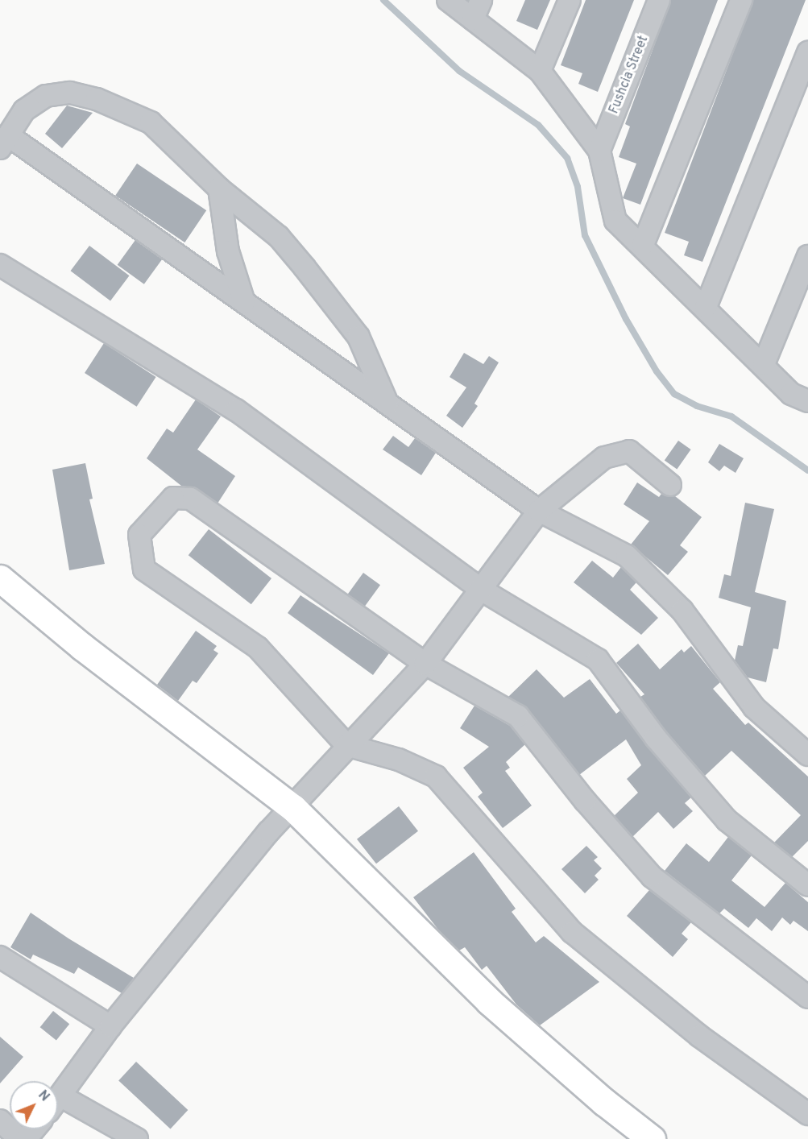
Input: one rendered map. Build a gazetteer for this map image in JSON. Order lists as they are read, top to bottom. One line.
{"streets":{"street":["Fushcia Street"]},"north":"top right"}
